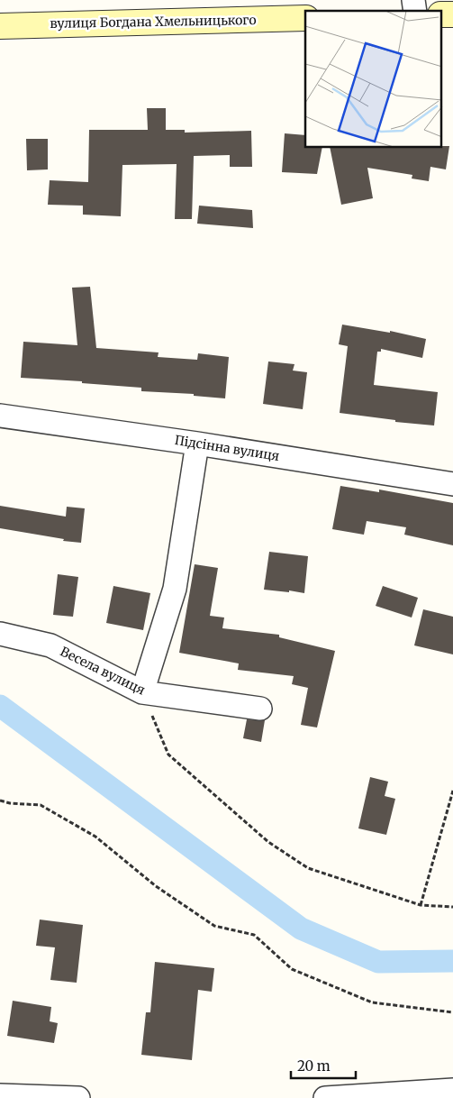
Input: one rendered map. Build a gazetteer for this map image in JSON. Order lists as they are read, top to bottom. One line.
{"streets":{"main road":["вулиця Богдана Хмельницького"],"street":["Підсінна вулиця","Весела вулиця"]},"scale_bar":"20 m"}
